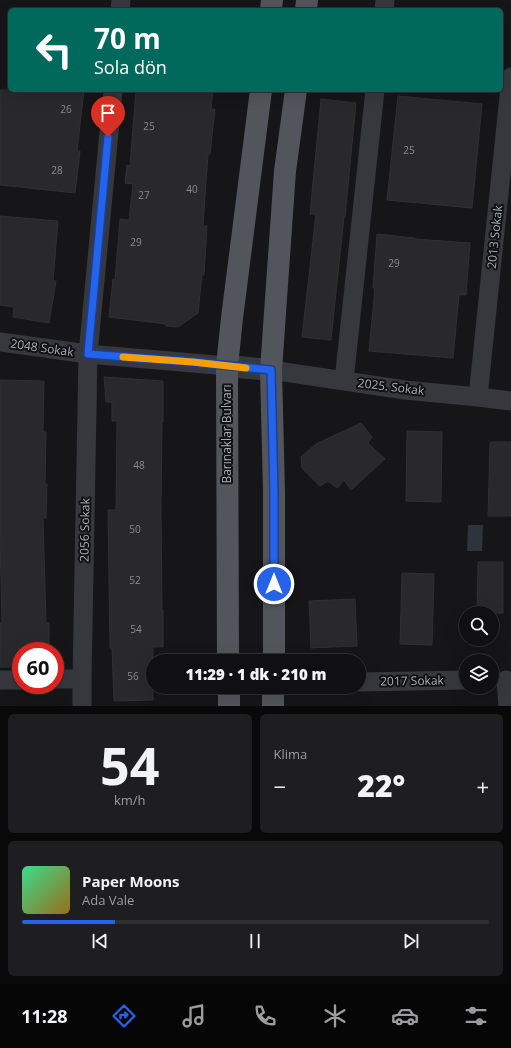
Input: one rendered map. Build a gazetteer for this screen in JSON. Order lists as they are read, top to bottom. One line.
{"streets":{"main road":["Barınaklar Bulvarı"],"street":["2013 Sokak","2048 Sokak","2025. Sokak","2056 Sokak","2017 Sokak"]},"crossings":[["2013 Sokak","2025. Sokak"],["2048 Sokak","Barınaklar Bulvarı"],["2048 Sokak","2056 Sokak"]],"house_numbers":["26","25","25","28","40","27","29","29","48","50","52","54","56"],"page":{"turn":["70 m","Sola dön"],"limit":"60","trip":"11:29 · 1 dk · 210 m","tile":[["54","km/h"],"Klima"],"heat":["−","22°","+"],"song":["Paper Moons","Ada Vale"],"tabs":"11:28"}}
